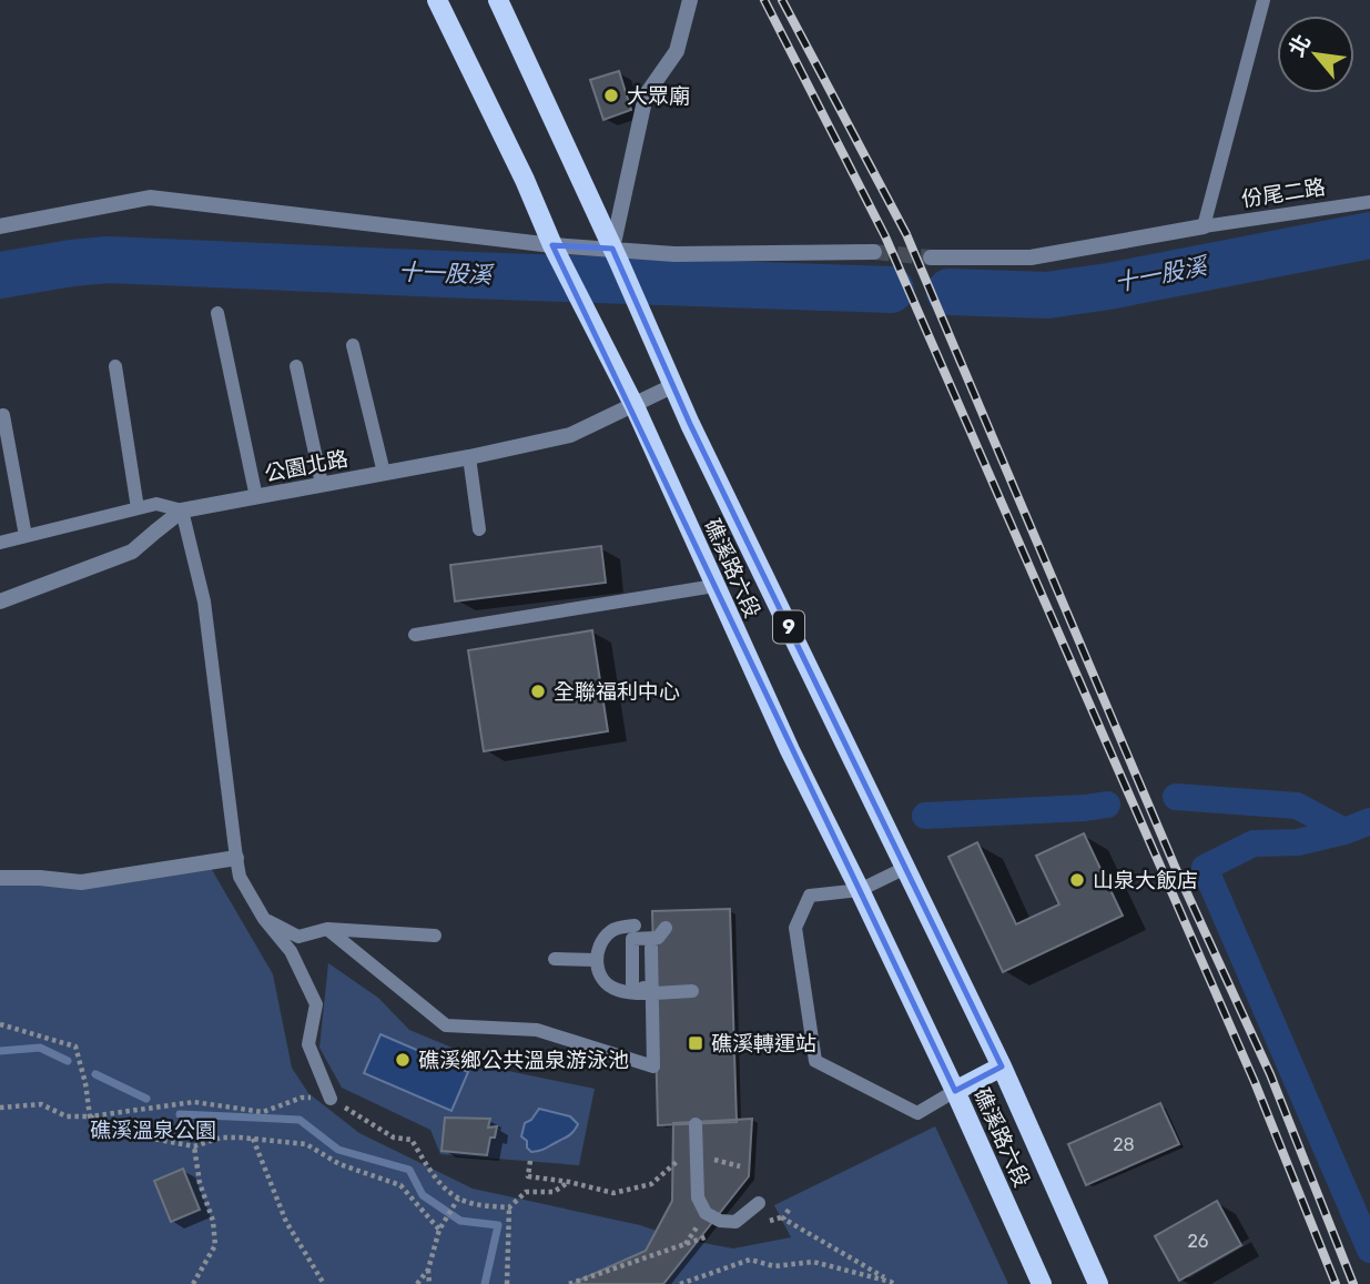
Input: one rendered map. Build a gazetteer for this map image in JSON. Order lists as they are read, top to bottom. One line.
{"streets":{"main road":["礁溪路六段","9"],"street":["公園北路"],"lane":["份尾二路"]},"crossings":[["公園北路","礁溪路六段"]],"water":["十一股溪"],"parks":["礁溪溫泉公園"],"places":{"other":["大眾廟","全聯福利中心","山泉大飯店","礁溪鄉公共溫泉游泳池"],"transit":["礁溪轉運站"]},"house_numbers":["28","26"],"north":"top left"}
